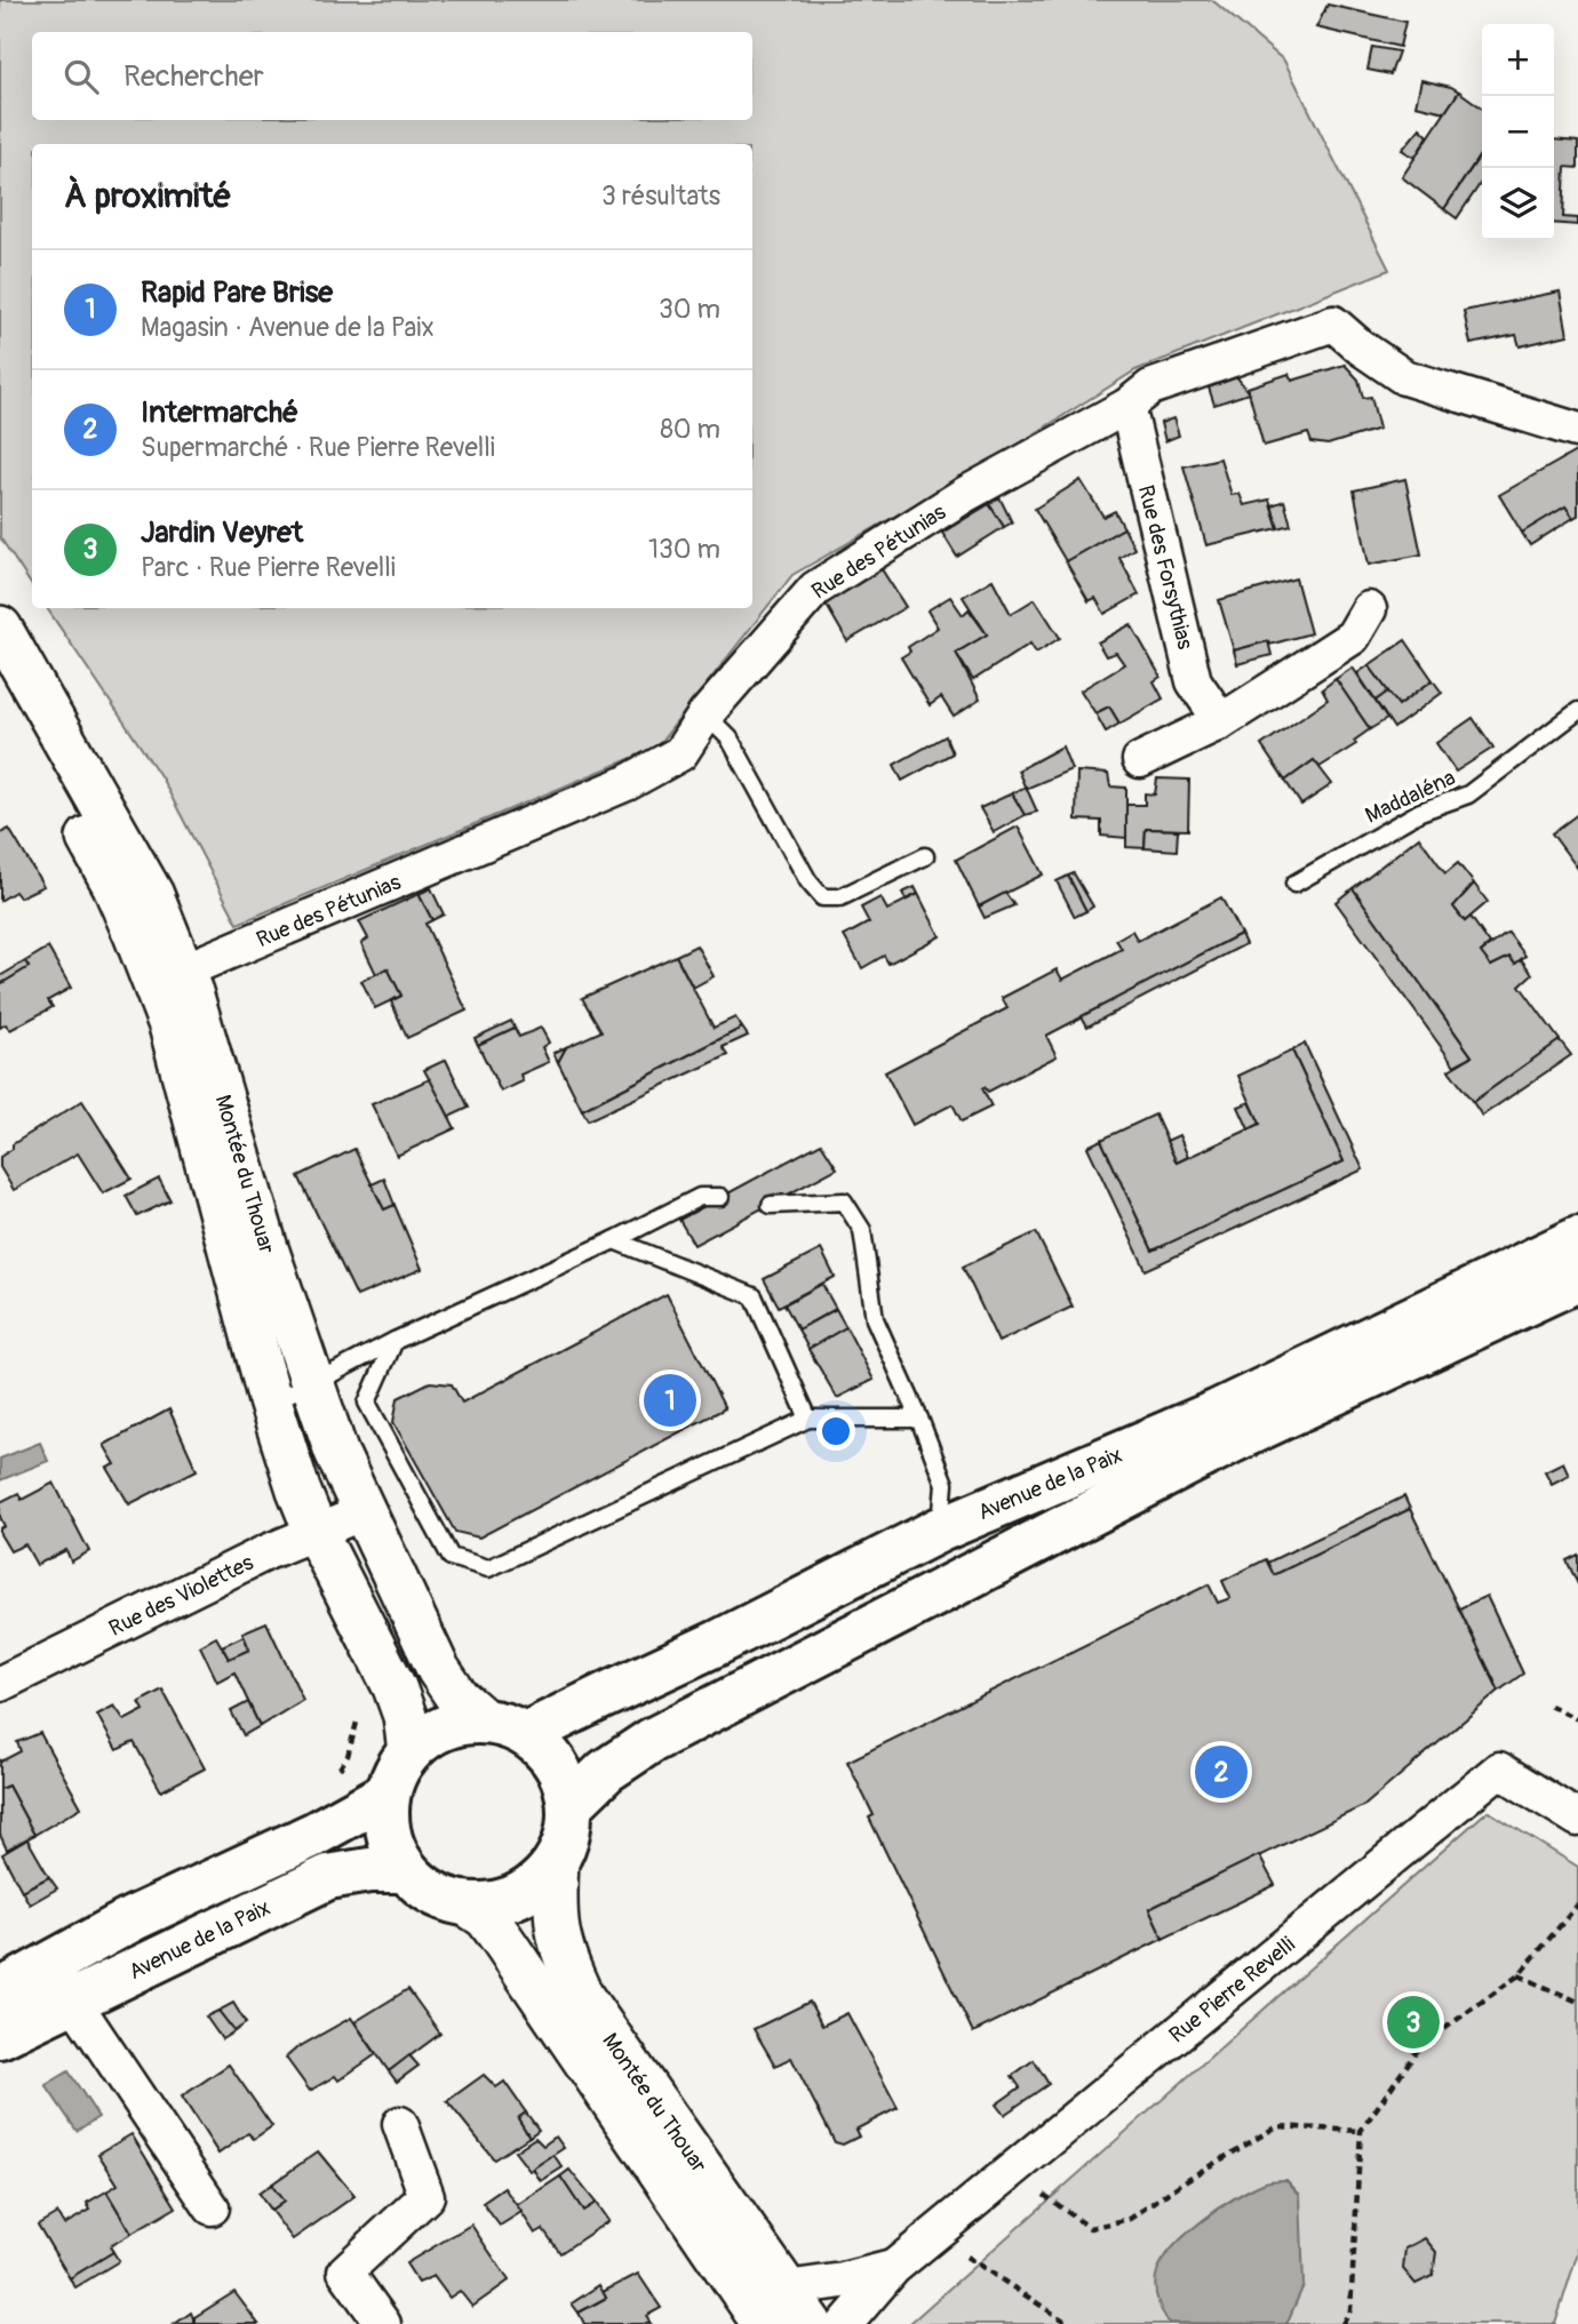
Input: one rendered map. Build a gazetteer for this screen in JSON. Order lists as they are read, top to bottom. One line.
{"streets":{"main road":["Avenue de la Paix"],"street":["Rue des Pétunias","Rue des Forsythias","Montée du Thouar","Rue des Violettes","Rue Pierre Revelli"],"lane":["Maddaléna"]},"crossings":[["Rue des Pétunias","Rue des Forsythias"],["Rue des Pétunias","Montée du Thouar"],["Montée du Thouar","Avenue de la Paix"],["Montée du Thouar","Rue des Violettes"],["Montée du Thouar","Rue Pierre Revelli"]],"page":{"map_buttons":["+","−"],"search":"Rechercher","heading":["À proximité","3 résultats"],"list":[{"mark":"1","name":"Rapid Pare Brise","note":"Magasin · Avenue de la Paix","value":"30 m"},{"mark":"2","name":"Intermarché","note":"Supermarché · Rue Pierre Revelli","value":"80 m"},{"mark":"3","name":"Jardin Veyret","note":"Parc · Rue Pierre Revelli","value":"130 m"}],"pins":["1","2","3"]}}
